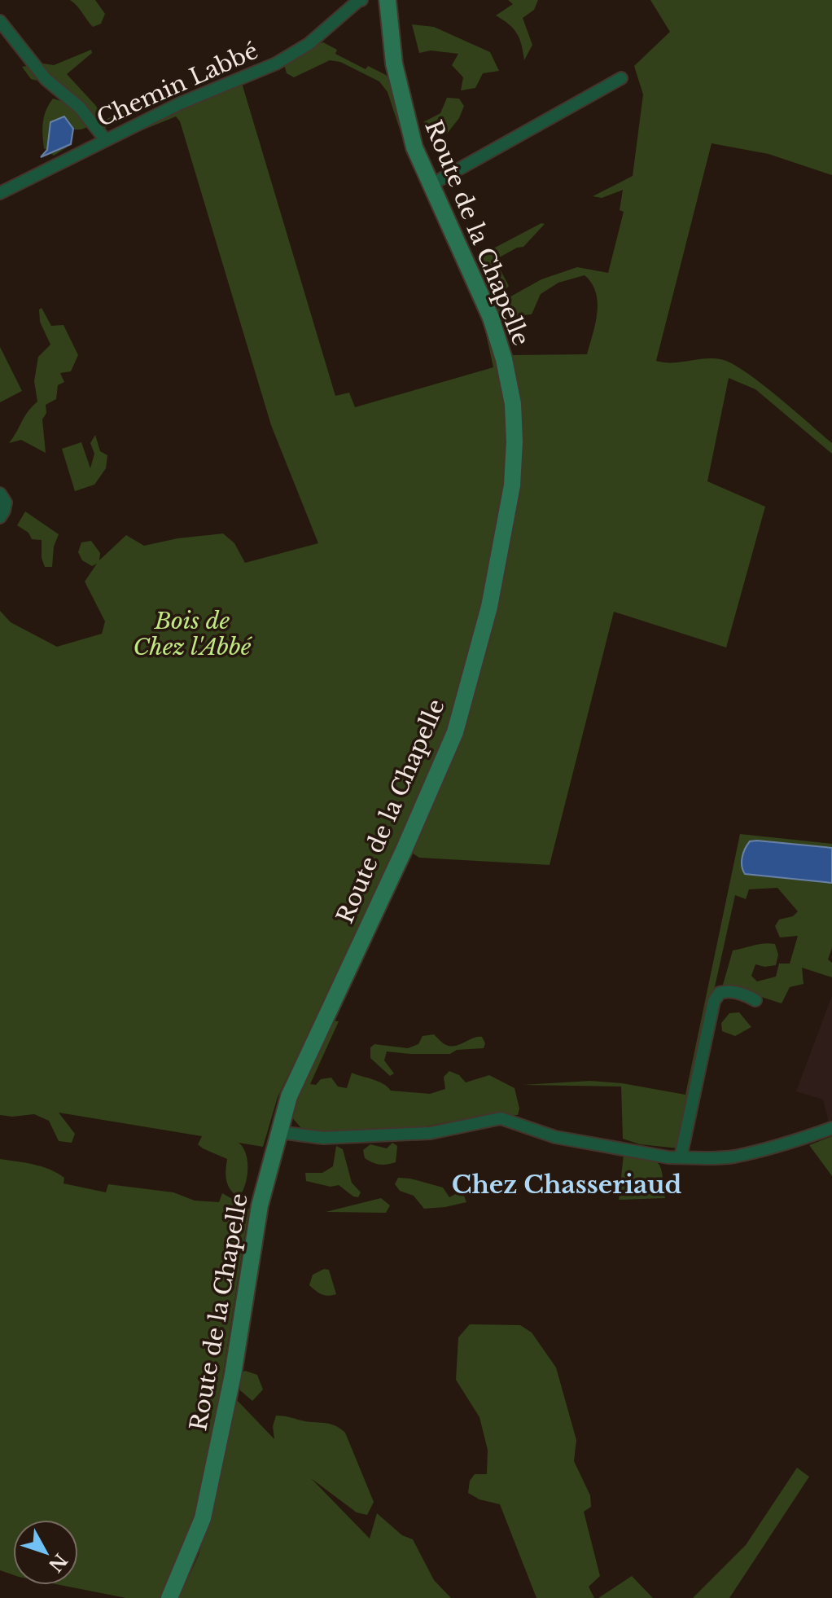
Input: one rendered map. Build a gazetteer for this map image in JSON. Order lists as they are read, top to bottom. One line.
{"streets":{"main road":["Route de la Chapelle"],"street":["Chemin Labbé"]},"districts":["Chez Chasseriaud"],"parks":["Bois de Chez l'Abbé"],"north":"bottom right"}
